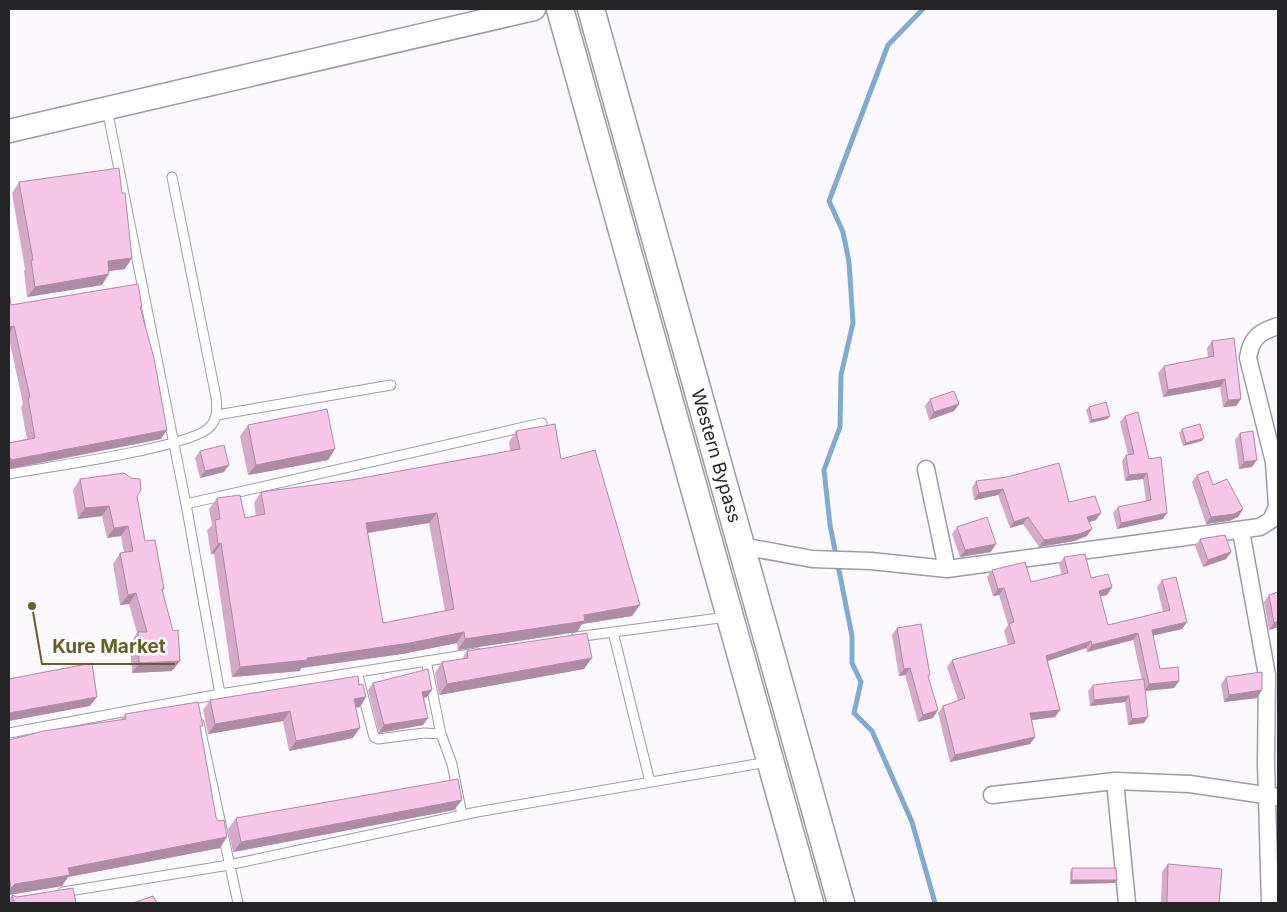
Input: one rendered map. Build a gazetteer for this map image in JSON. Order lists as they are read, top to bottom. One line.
{"streets":{"main road":["Western Bypass"]},"places":["Kure Market"]}
